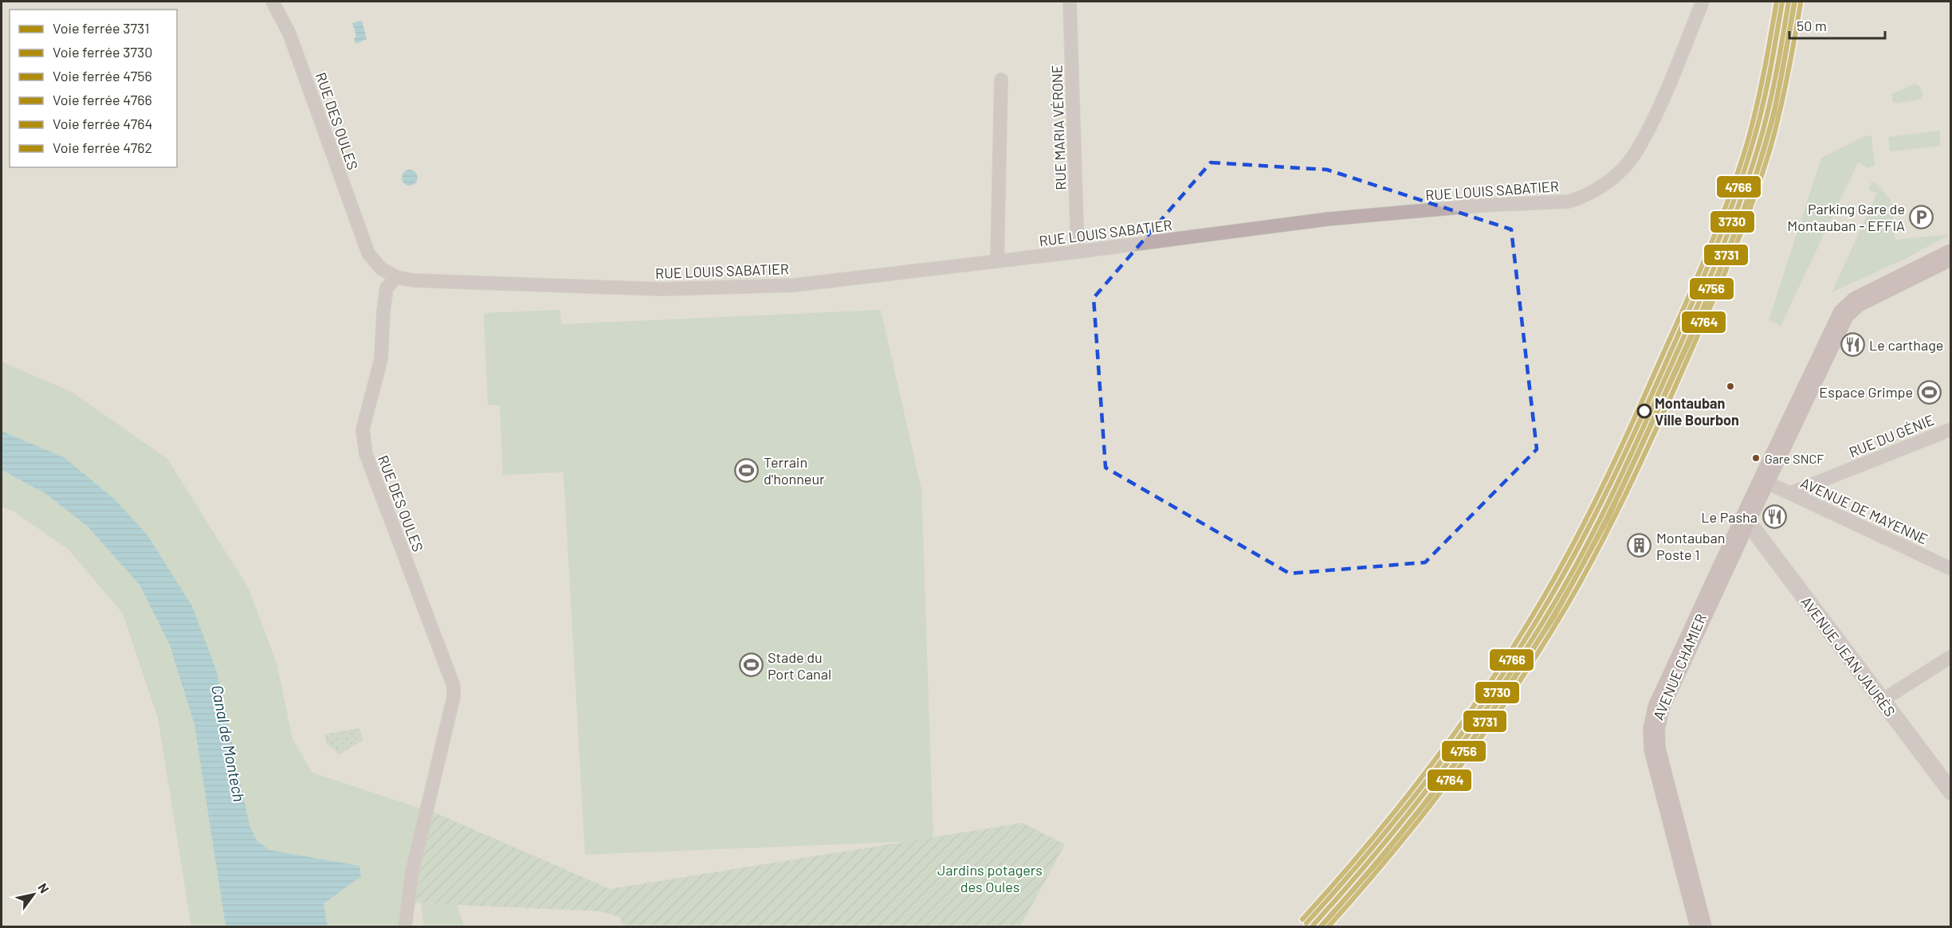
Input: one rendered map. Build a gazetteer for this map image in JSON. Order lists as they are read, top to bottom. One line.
{"streets":{"main road":["AVENUE CHAMIER"],"street":["RUE DES OULES","RUE MARIA VÉRONE","RUE LOUIS SABATIER","RUE DU GÉNIE","AVENUE DE MAYENNE","AVENUE JEAN JAURÈS"]},"crossings":[["RUE DES OULES","RUE LOUIS SABATIER"],["RUE MARIA VÉRONE","RUE LOUIS SABATIER"],["RUE DU GÉNIE","AVENUE DE MAYENNE"],["AVENUE DE MAYENNE","AVENUE CHAMIER"],["AVENUE JEAN JAURÈS","AVENUE CHAMIER"]],"water":["Canal de Montech"],"parks":["Jardins potagers des Oules"],"places":{"parking":["Parking Gare de Montauban - EFFIA"],"restaurant":["Le carthage","Le Pasha"],"sports":["Espace Grimpe","Terrain d'honneur","Stade du Port Canal"],"other":["Montauban Ville Bourbon","Gare SNCF"],"building":["Montauban Poste 1"]},"lines":["rail line 3731","rail line 3730","rail line 4766","rail line 4762","rail line 4756","rail line 4764"],"legend":["Voie ferrée 3731","Voie ferrée 3730","Voie ferrée 4756","Voie ferrée 4766","Voie ferrée 4764","Voie ferrée 4762"],"scale_bar":"50 m","north":"top right"}
